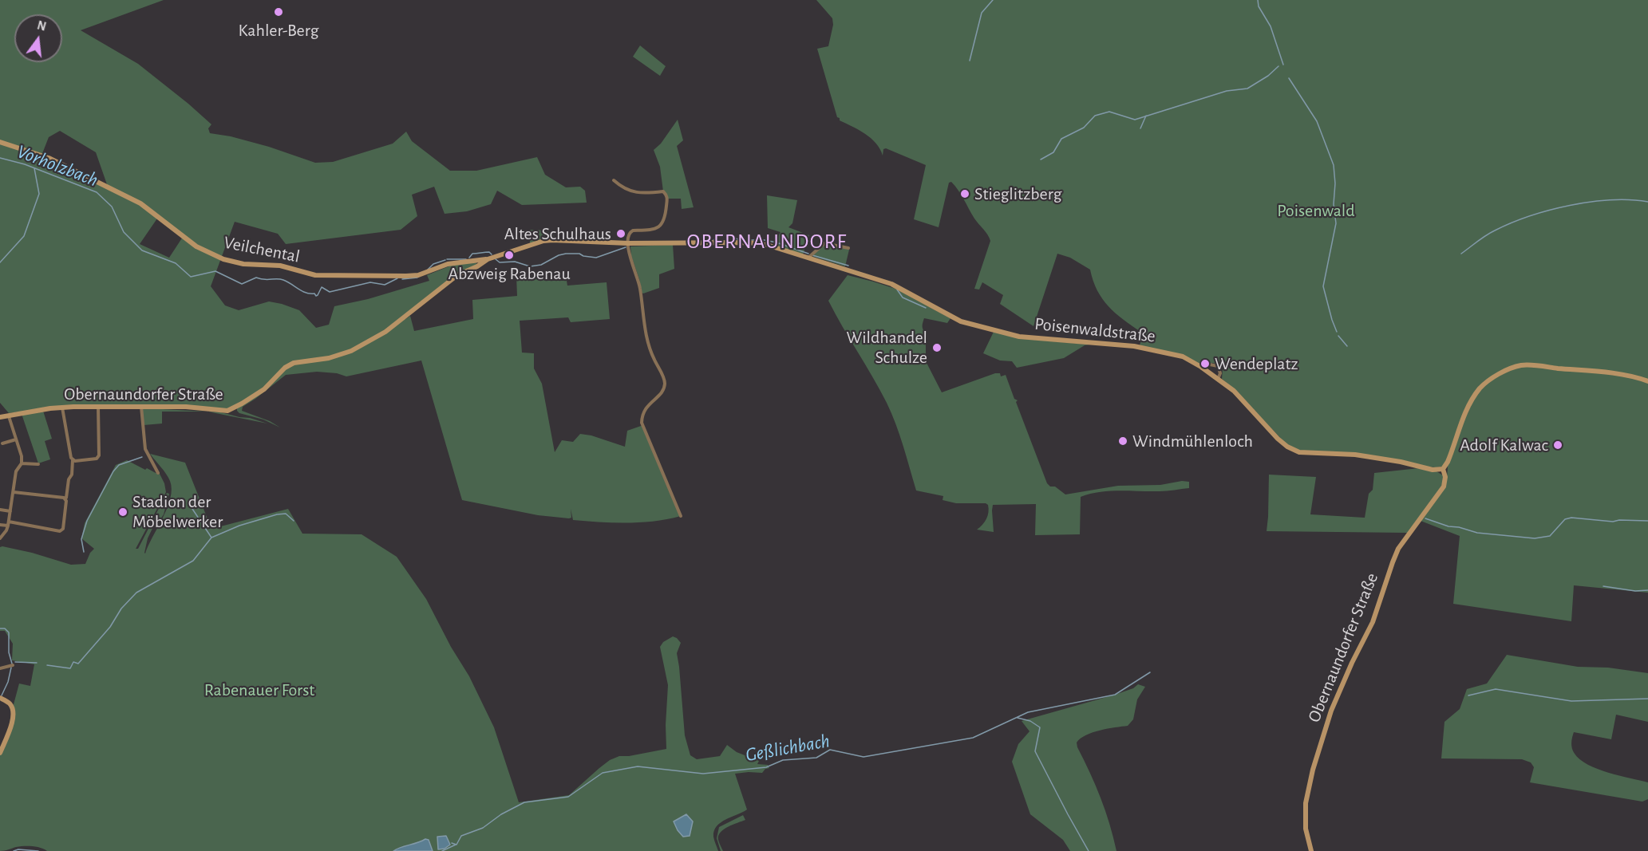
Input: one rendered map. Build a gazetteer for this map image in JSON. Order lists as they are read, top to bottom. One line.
{"streets":{"street":["Veilchental","Poisenwaldstraße","Obernaundorfer Straße"]},"crossings":[["Veilchental","Poisenwaldstraße"],["Poisenwaldstraße","Obernaundorfer Straße"]],"districts":["OBERNAUNDORF"],"water":["Vorholzbach","Geßlichbach"],"parks":["Poisenwald","Rabenauer Forst"],"places":["Kahler-Berg","Stieglitzberg","Altes Schulhaus","Abzweig Rabenau","Wildhandel Schulze","Wendeplatz","Windmühlenloch","Adolf Kalwac","Stadion der Möbelwerker"],"north":"top"}
